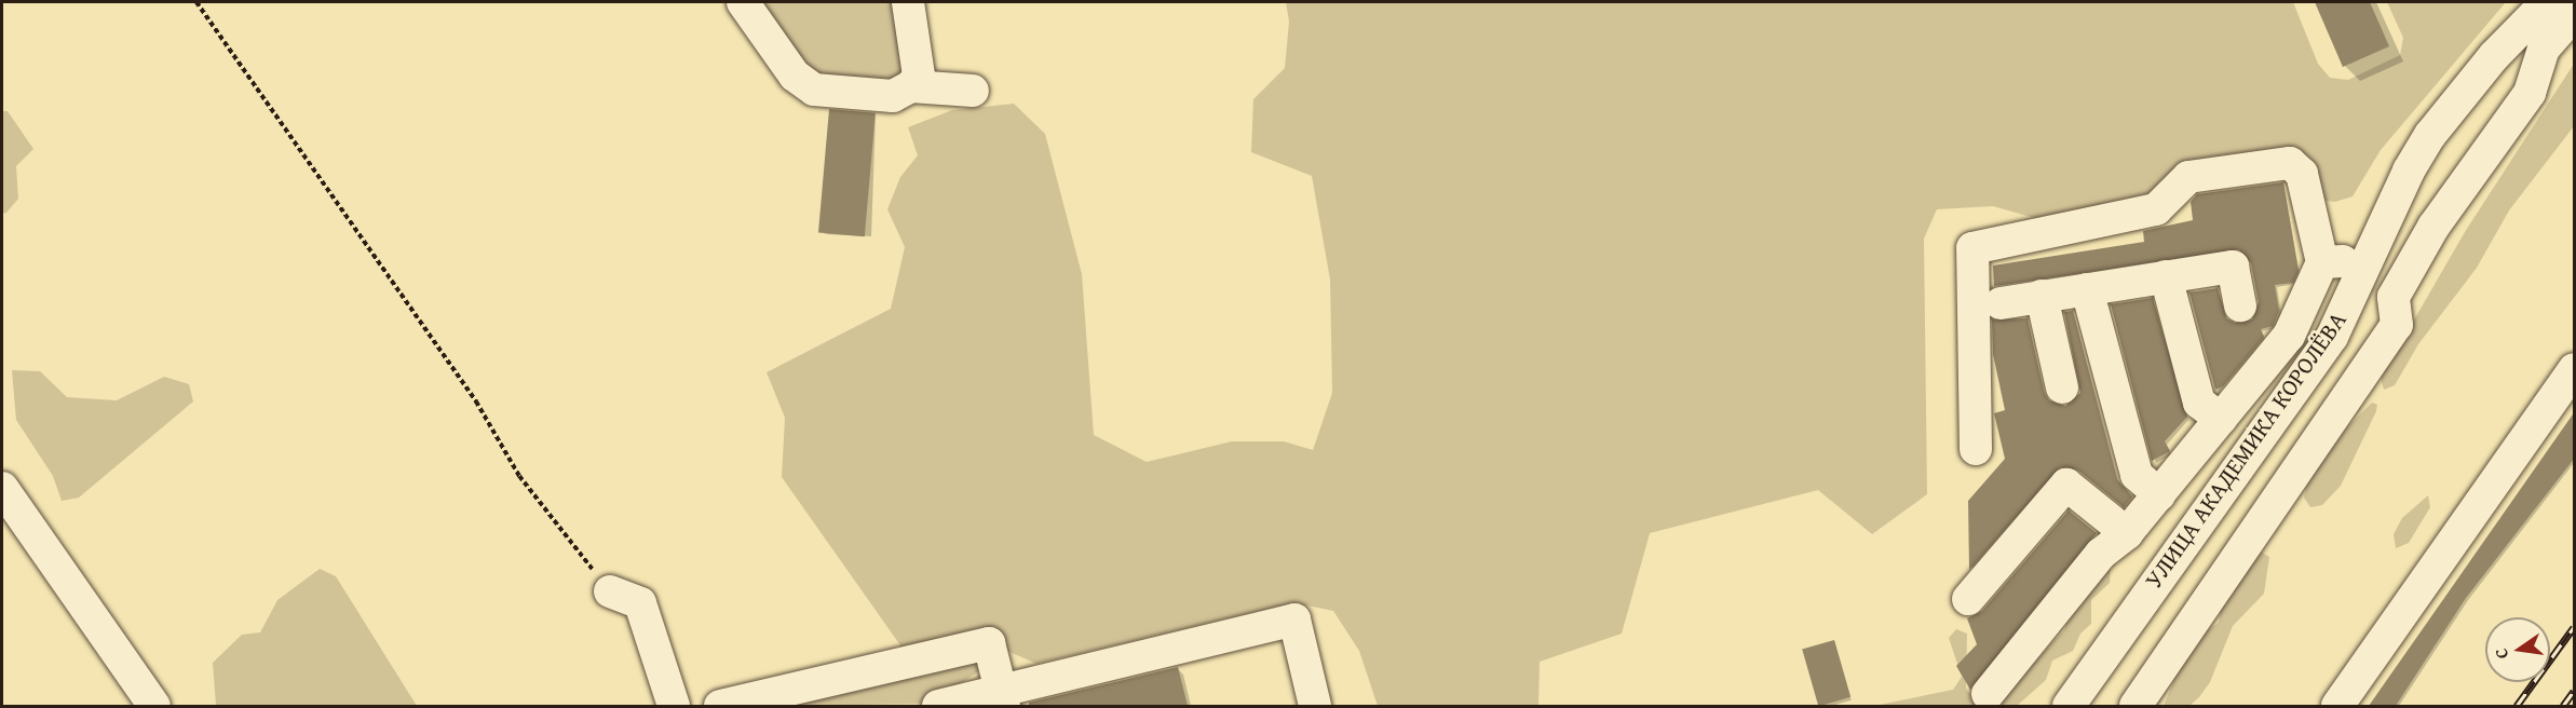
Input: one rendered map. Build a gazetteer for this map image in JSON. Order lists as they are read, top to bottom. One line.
{"streets":{"street":["УЛИЦА АКАДЕМИКА КОРОЛЁВА"]},"north":"left"}
